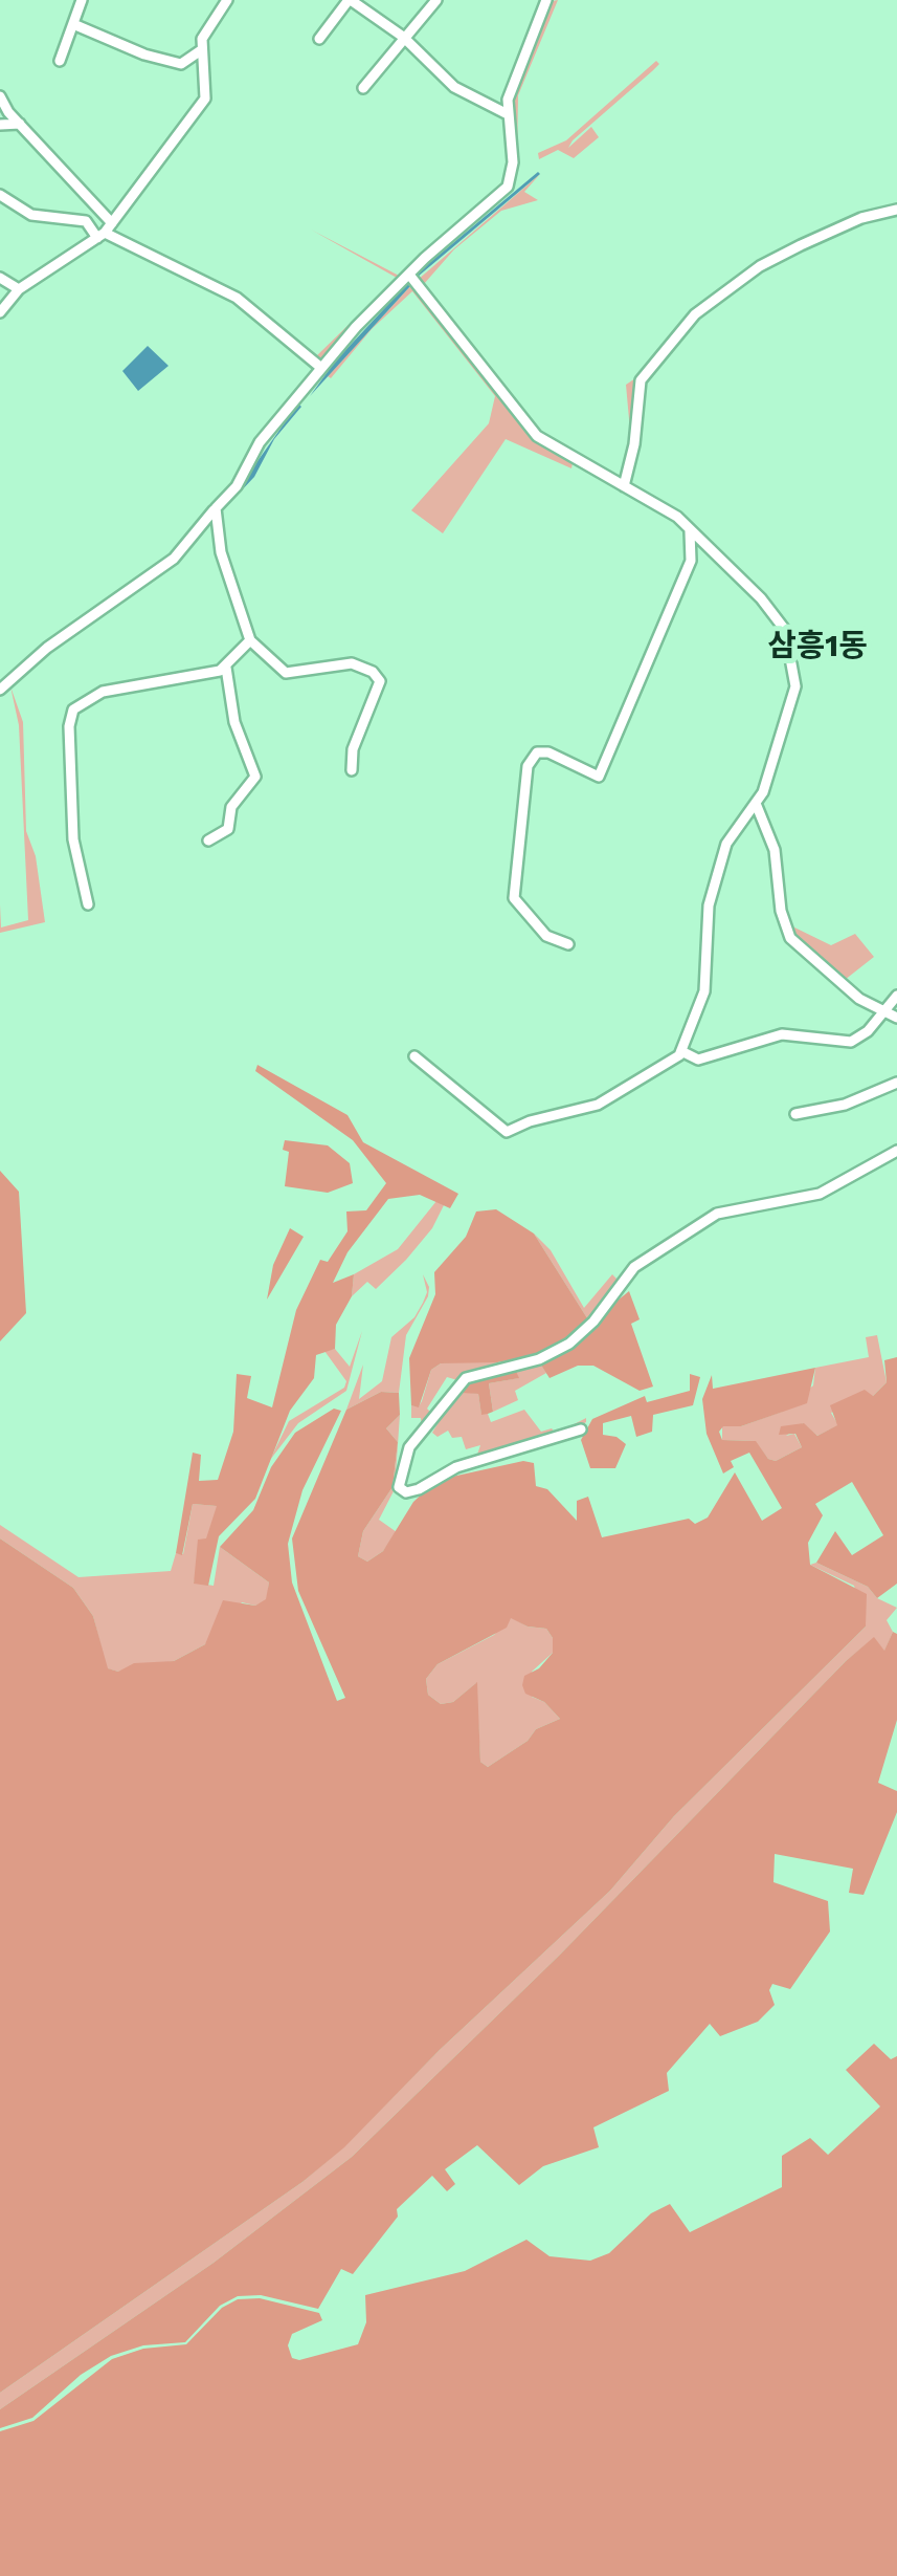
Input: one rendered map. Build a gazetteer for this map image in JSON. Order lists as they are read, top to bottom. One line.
{"districts":["삼흥1동"]}
